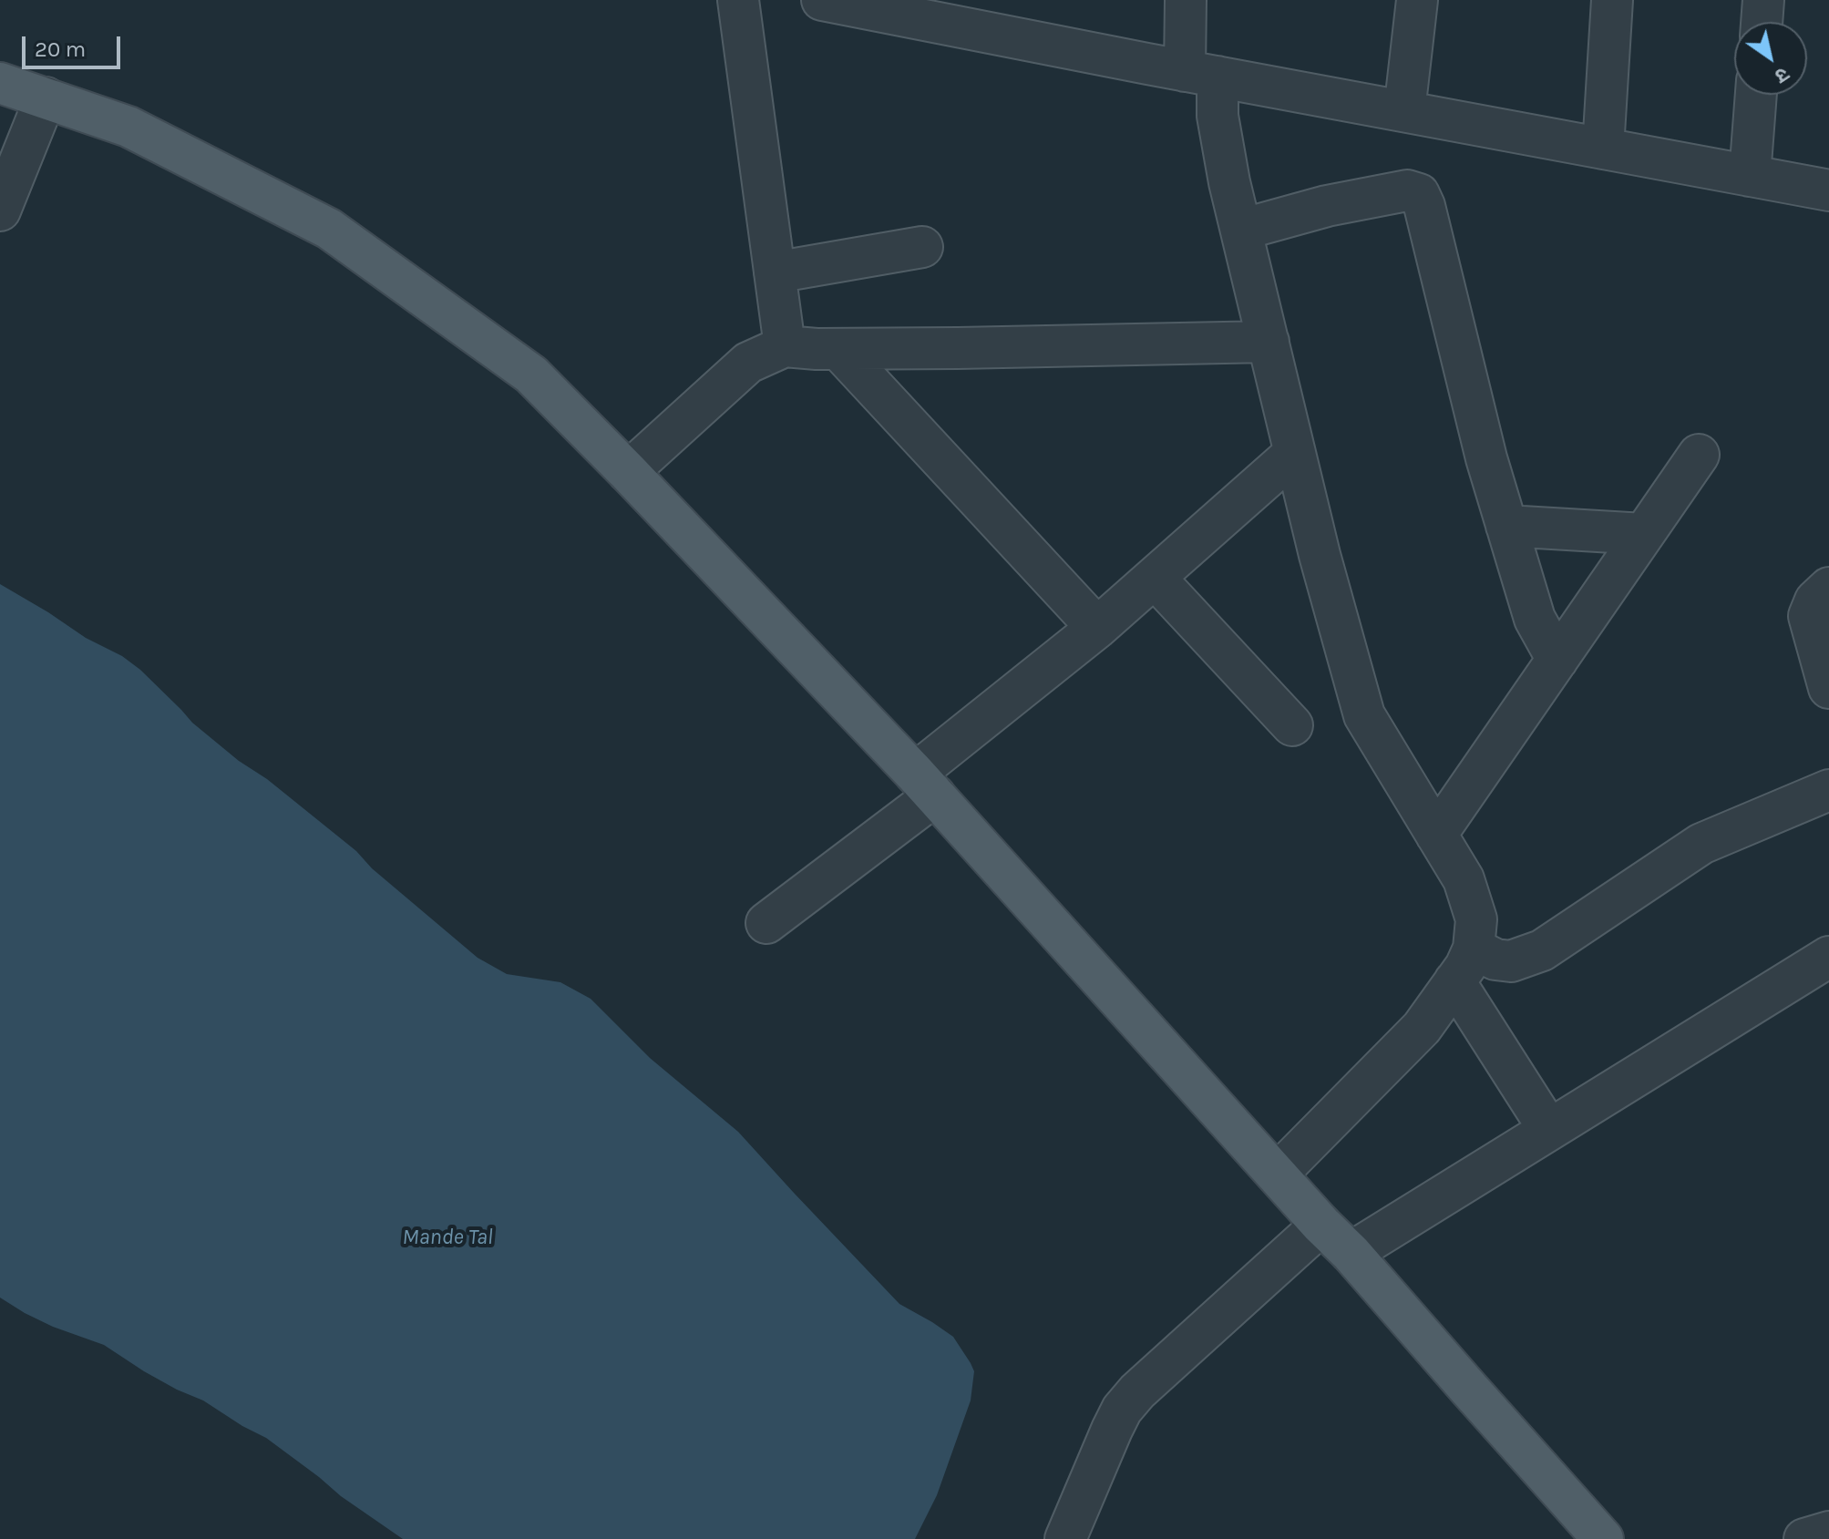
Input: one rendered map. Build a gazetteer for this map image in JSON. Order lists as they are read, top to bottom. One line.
{"water":["Mande Tal"],"scale_bar":"20 m","north":"bottom right"}
